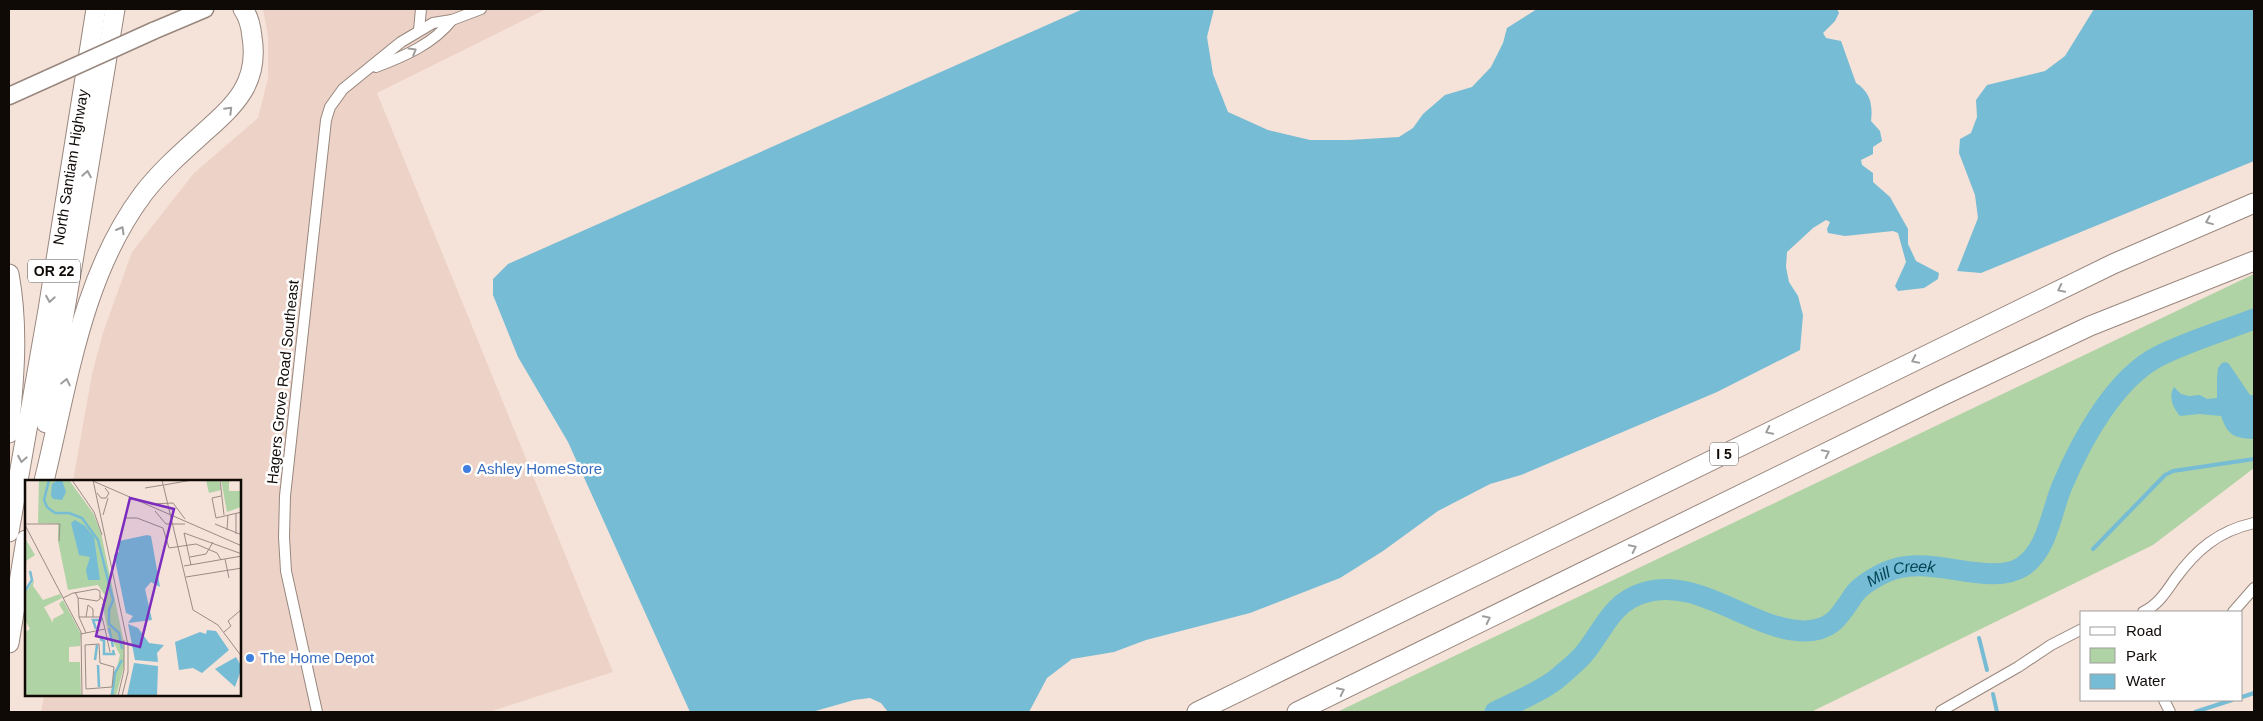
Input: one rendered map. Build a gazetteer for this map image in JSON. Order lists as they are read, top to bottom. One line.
{"streets":{"highway":["North Santiam Highway","OR 22","I 5"],"street":["Hagers Grove Road Southeast"]},"water":["Mill Creek"],"places":["Ashley HomeStore","The Home Depot"],"legend":["Road","Park","Water"]}
